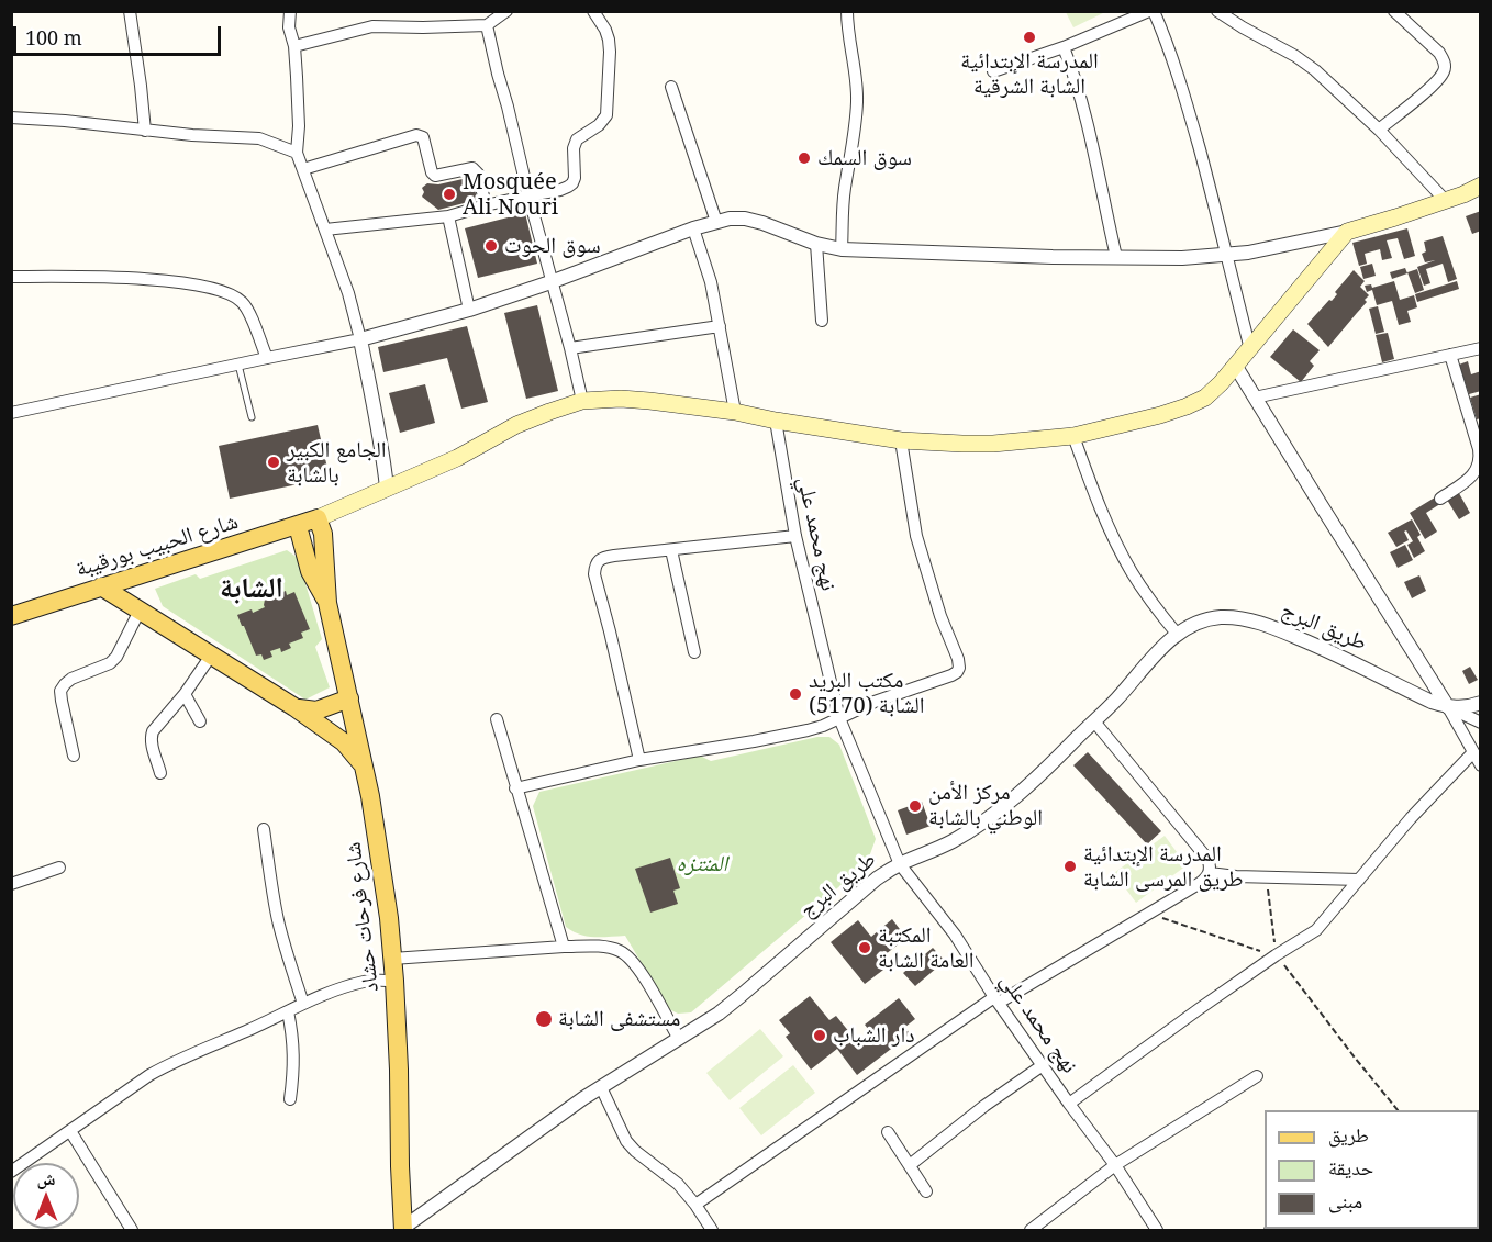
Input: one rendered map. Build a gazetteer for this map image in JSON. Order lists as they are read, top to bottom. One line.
{"streets":{"main road":["شارع الحبيب بورقيبة","شارع فرحات حشاد"],"street":["نهج محمد علي","طريق البرج"]},"crossings":[["نهج محمد علي","طريق البرج"],["شارع الحبيب بورقيبة","شارع فرحات حشاد"],["طريق البرج","شارع فرحات حشاد"]],"districts":["الشابة"],"parks":["المنتزه"],"places":["المدرسة الإبتدائية الشابة الشرقية","سوق السمك","Mosquée Ali Nouri","سوق الحوت","الجامع الكبير بالشابة","مكتب البريد الشابة (5170)","مركز الأمن الوطني بالشابة","المدرسة الإبتدائية طريق المرسى الشابة","المكتبة العامة الشابة","مستشفى الشابة","دار الشباب"],"legend":["طريق","حديقة","مبنى"],"scale_bar":"100 m","north":"top"}
